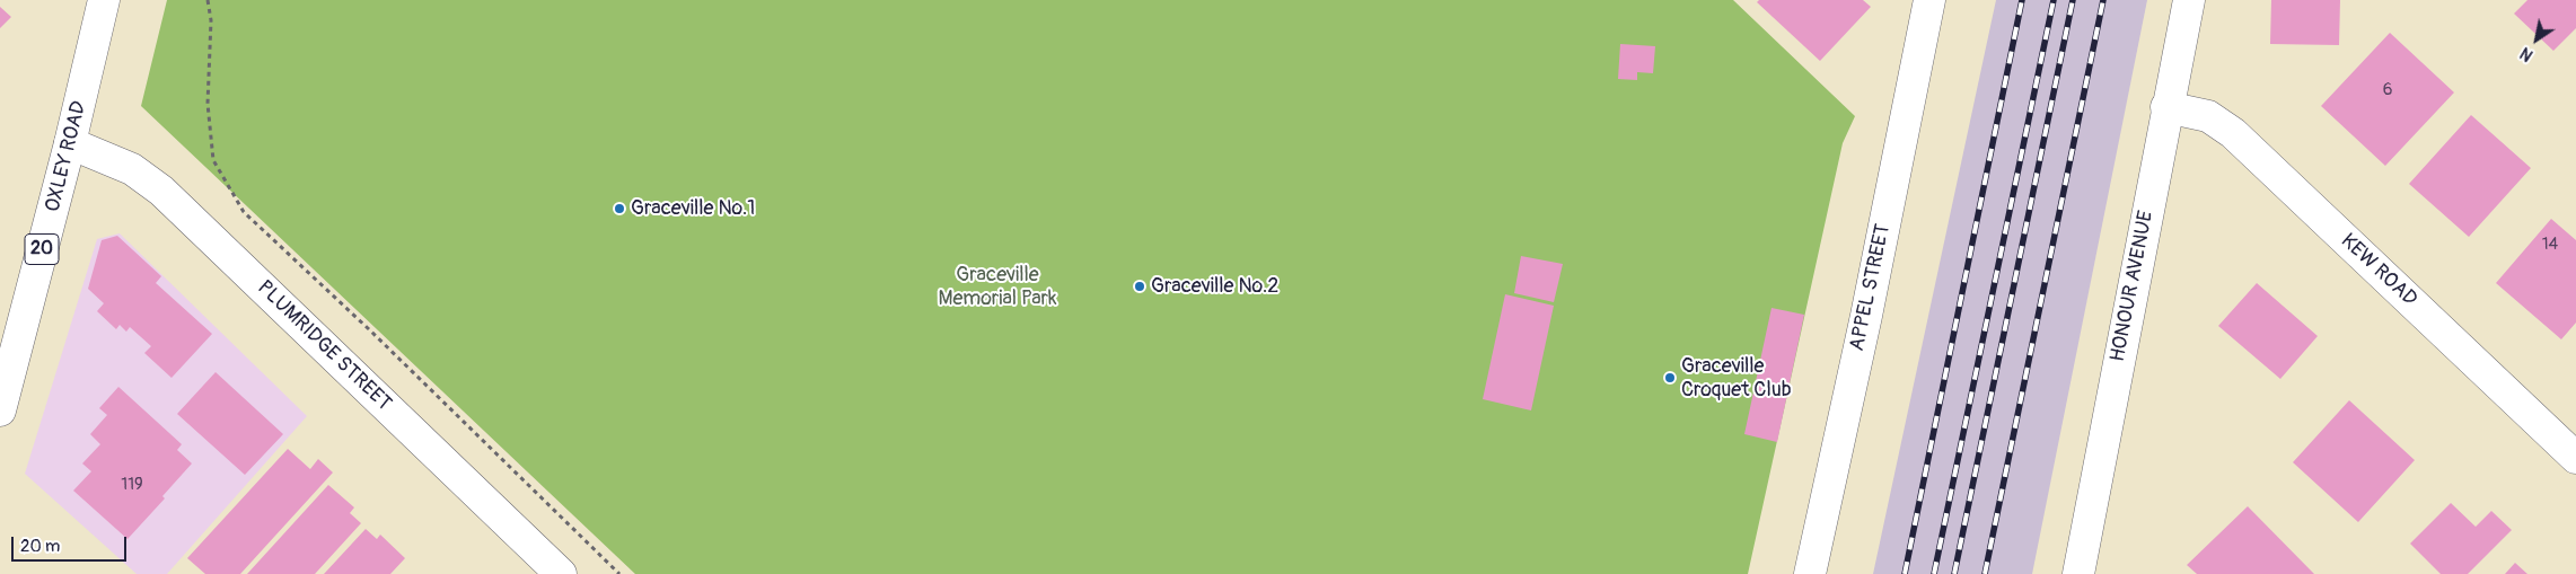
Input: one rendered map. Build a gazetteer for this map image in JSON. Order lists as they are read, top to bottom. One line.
{"streets":{"street":["OXLEY ROAD","20","KEW ROAD","HONOUR AVENUE","APPEL STREET","PLUMRIDGE STREET"]},"crossings":[["OXLEY ROAD","PLUMRIDGE STREET"],["KEW ROAD","HONOUR AVENUE"]],"parks":["Graceville Memorial Park"],"places":["Graceville No.1","Graceville No.2","Graceville Croquet Club"],"house_numbers":["6","14","119"],"scale_bar":"20 m","north":"bottom left"}
